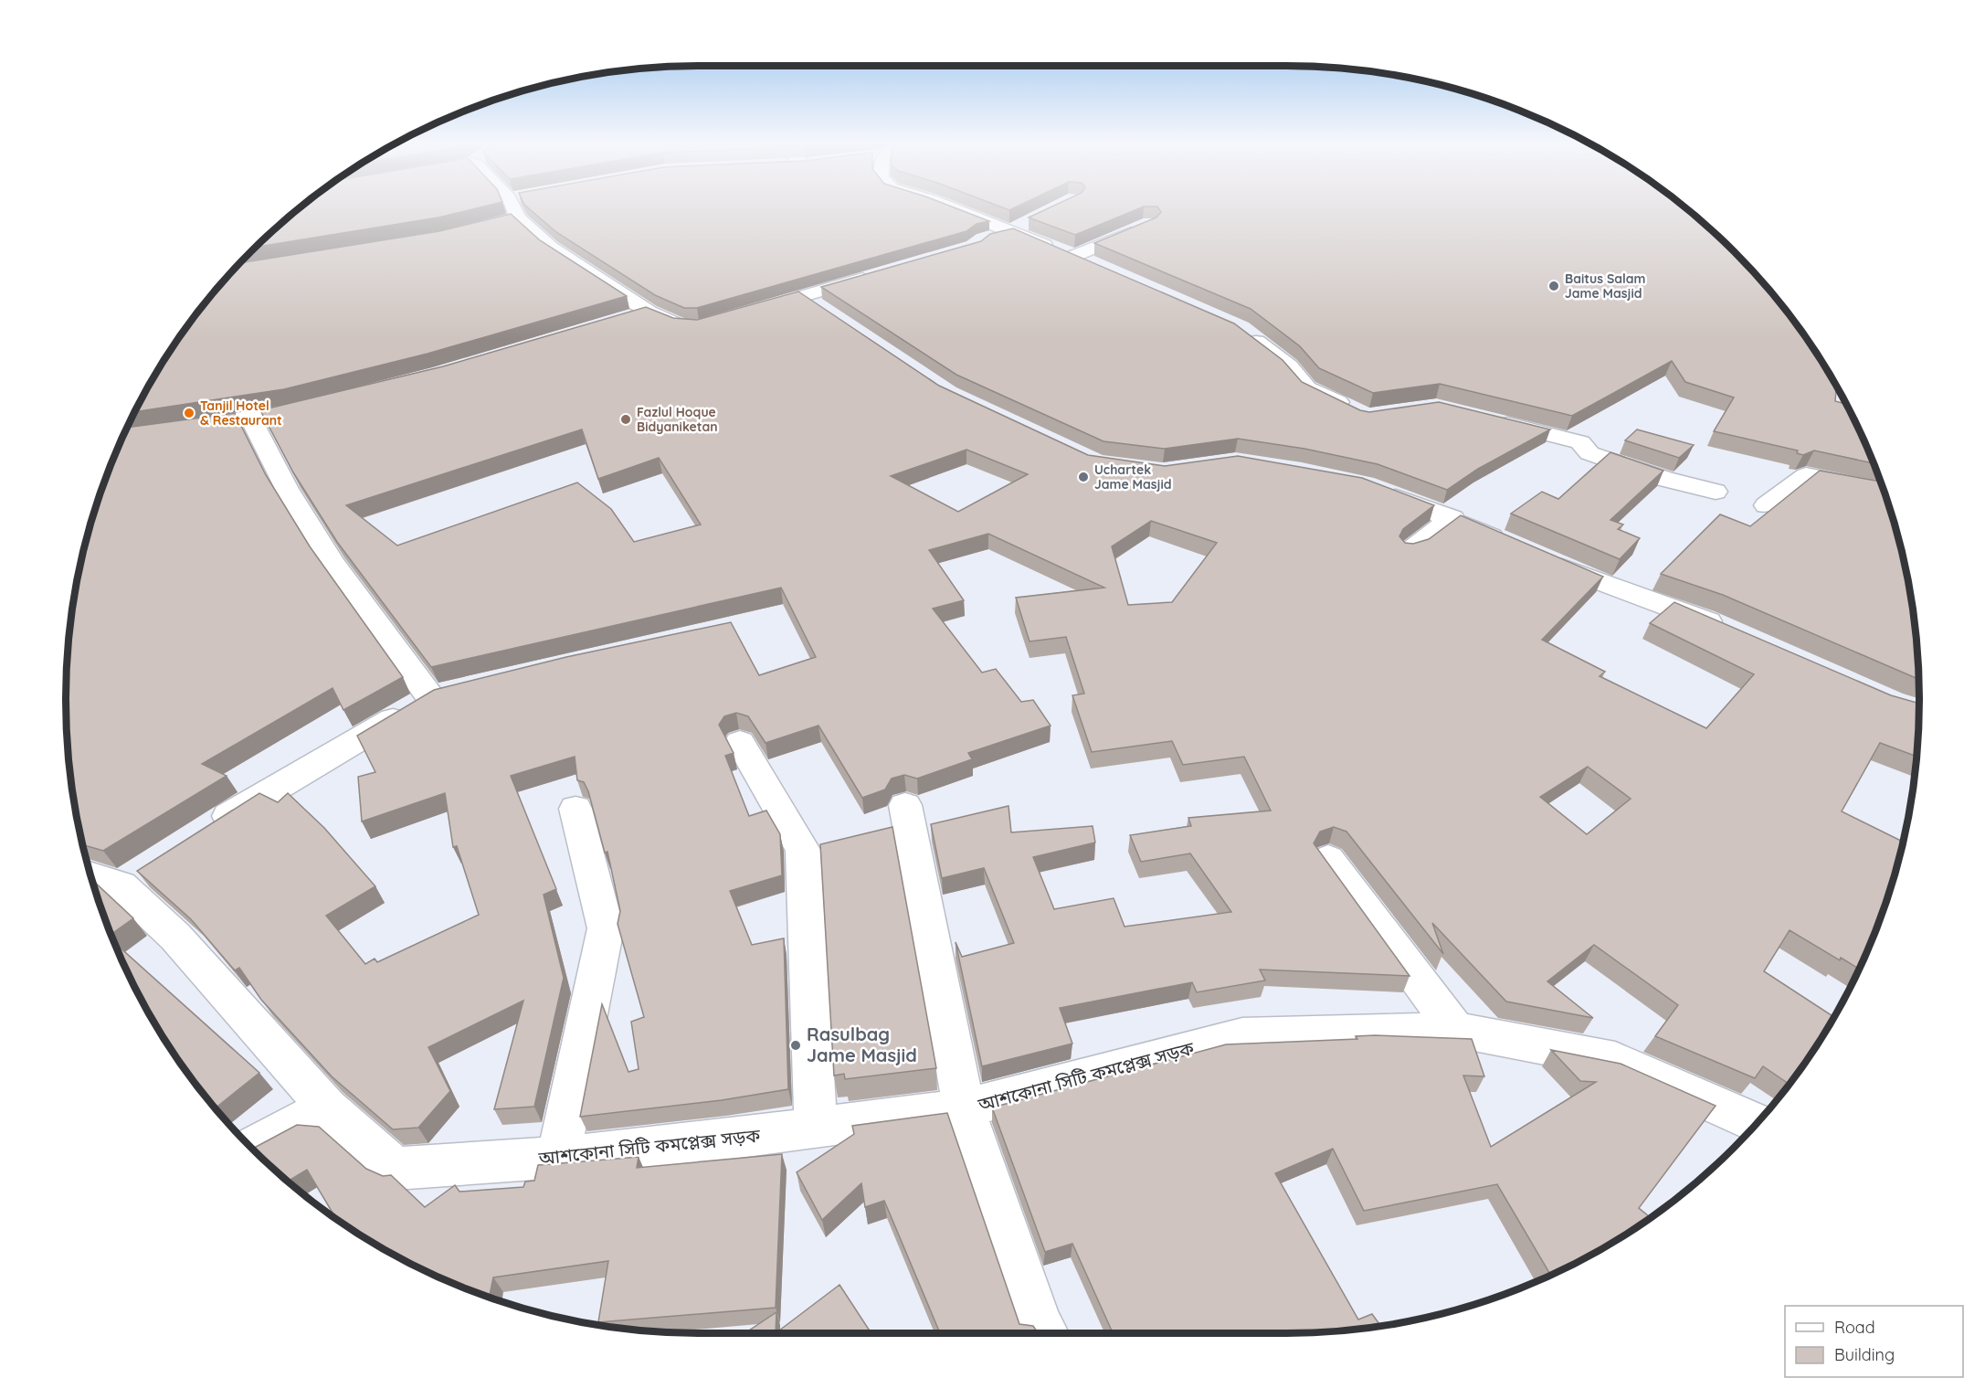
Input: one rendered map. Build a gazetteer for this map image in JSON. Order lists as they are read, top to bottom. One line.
{"streets":{"street":["আশকোনা সিটি কমপ্লেক্স সড়ক"]},"places":["Baitus Salam Jame Masjid","Tanjil Hotel & Restaurant","Fazlul Hoque Bidyaniketan","Uchartek Jame Masjid","Rasulbag Jame Masjid"],"legend":["Road","Building"]}
